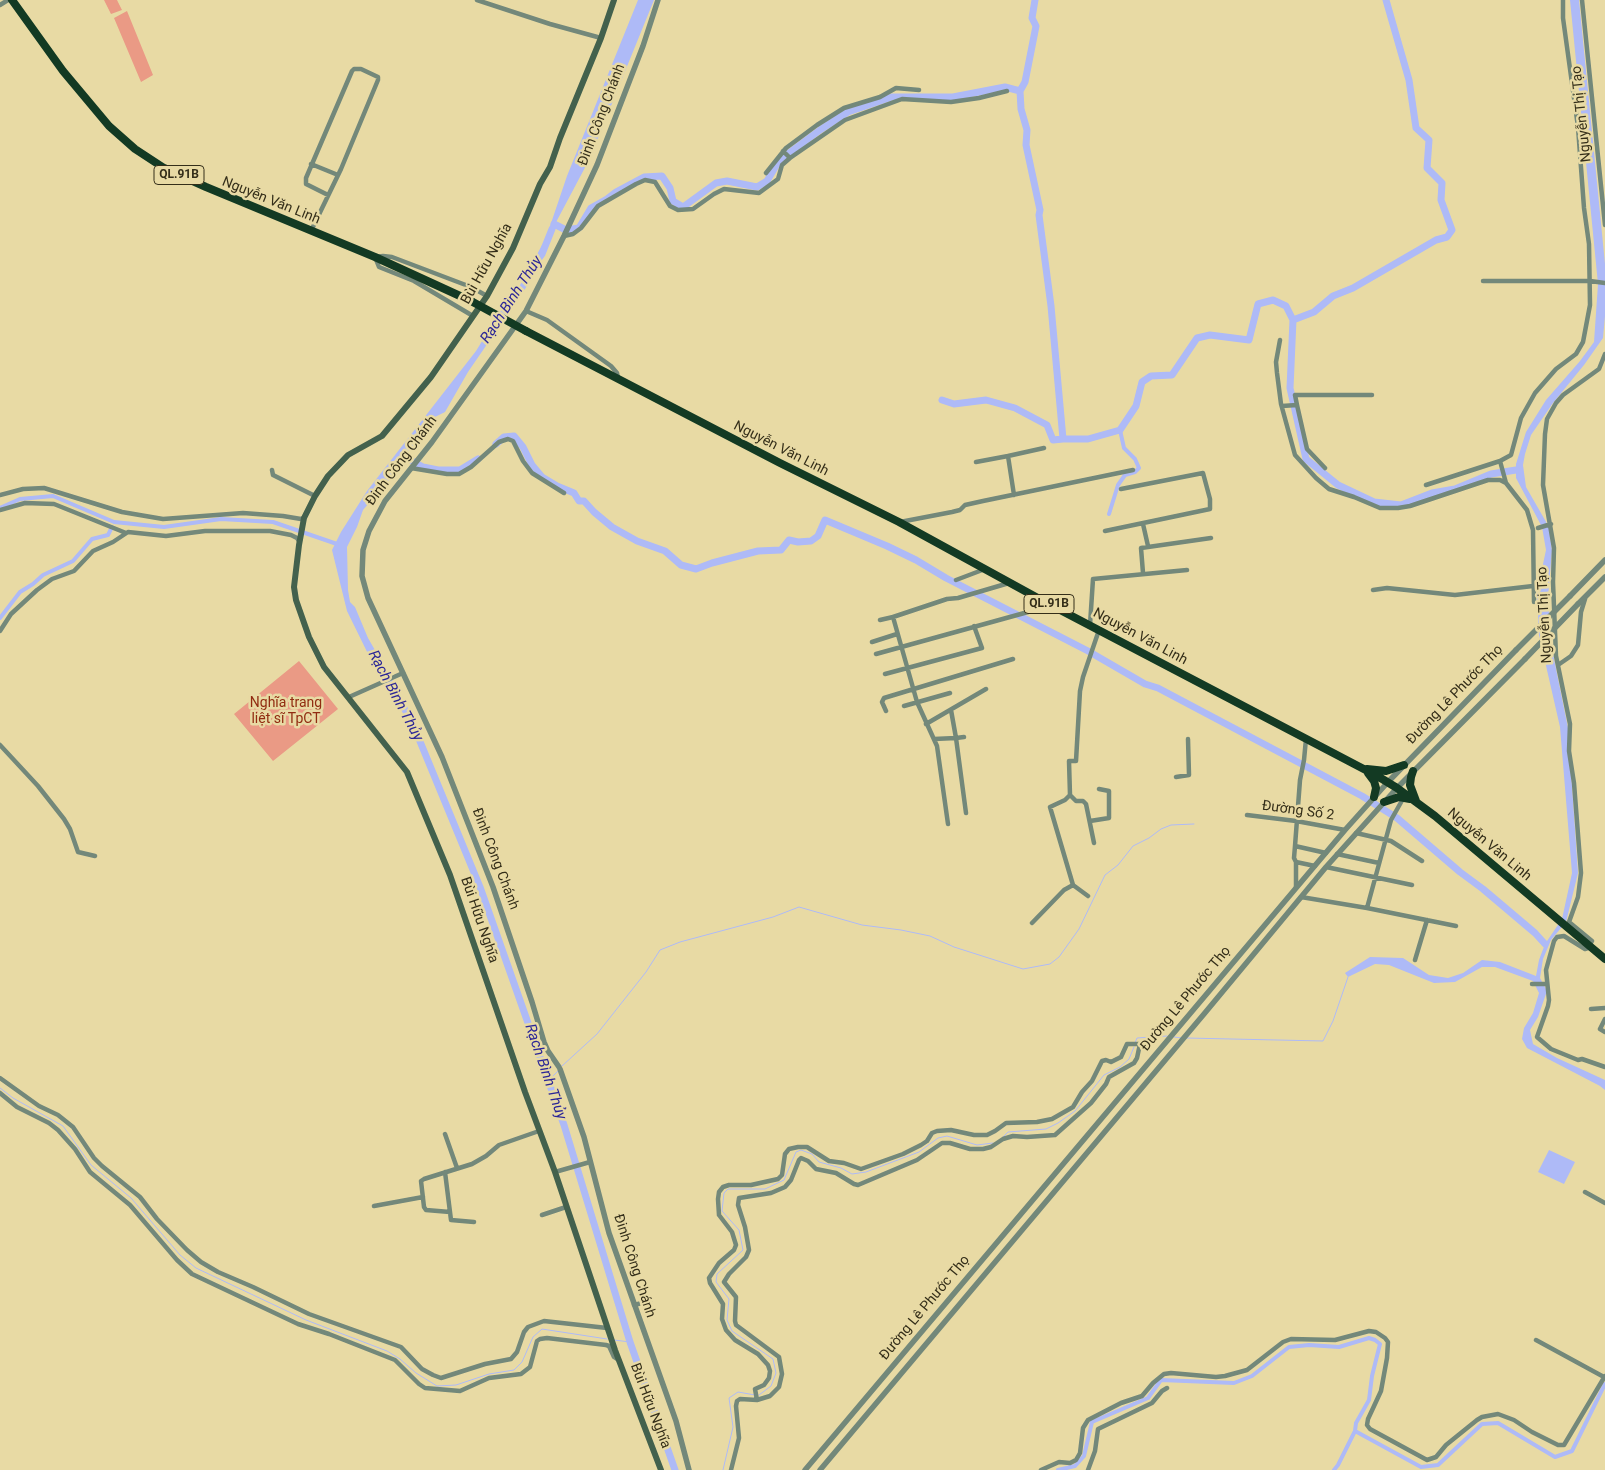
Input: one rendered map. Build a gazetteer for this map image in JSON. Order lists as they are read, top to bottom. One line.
{"streets":{"highway":["QL.91B","Nguyễn Văn Linh"],"main road":["Bùi Hữu Nghĩa"],"street":["Nguyễn Thị Tạo","Đinh Công Chánh","Đường Lê Phước Thọ","Đường Số 2"]},"crossings":[["Nguyễn Thị Tạo","Nguyễn Văn Linh"],["Nguyễn Văn Linh","Đường Lê Phước Thọ"],["Đường Lê Phước Thọ","Đường Số 2"]],"water":["Rạch Bình Thủy"],"parks":["Nghĩa trang liệt sĩ TpCT"]}
